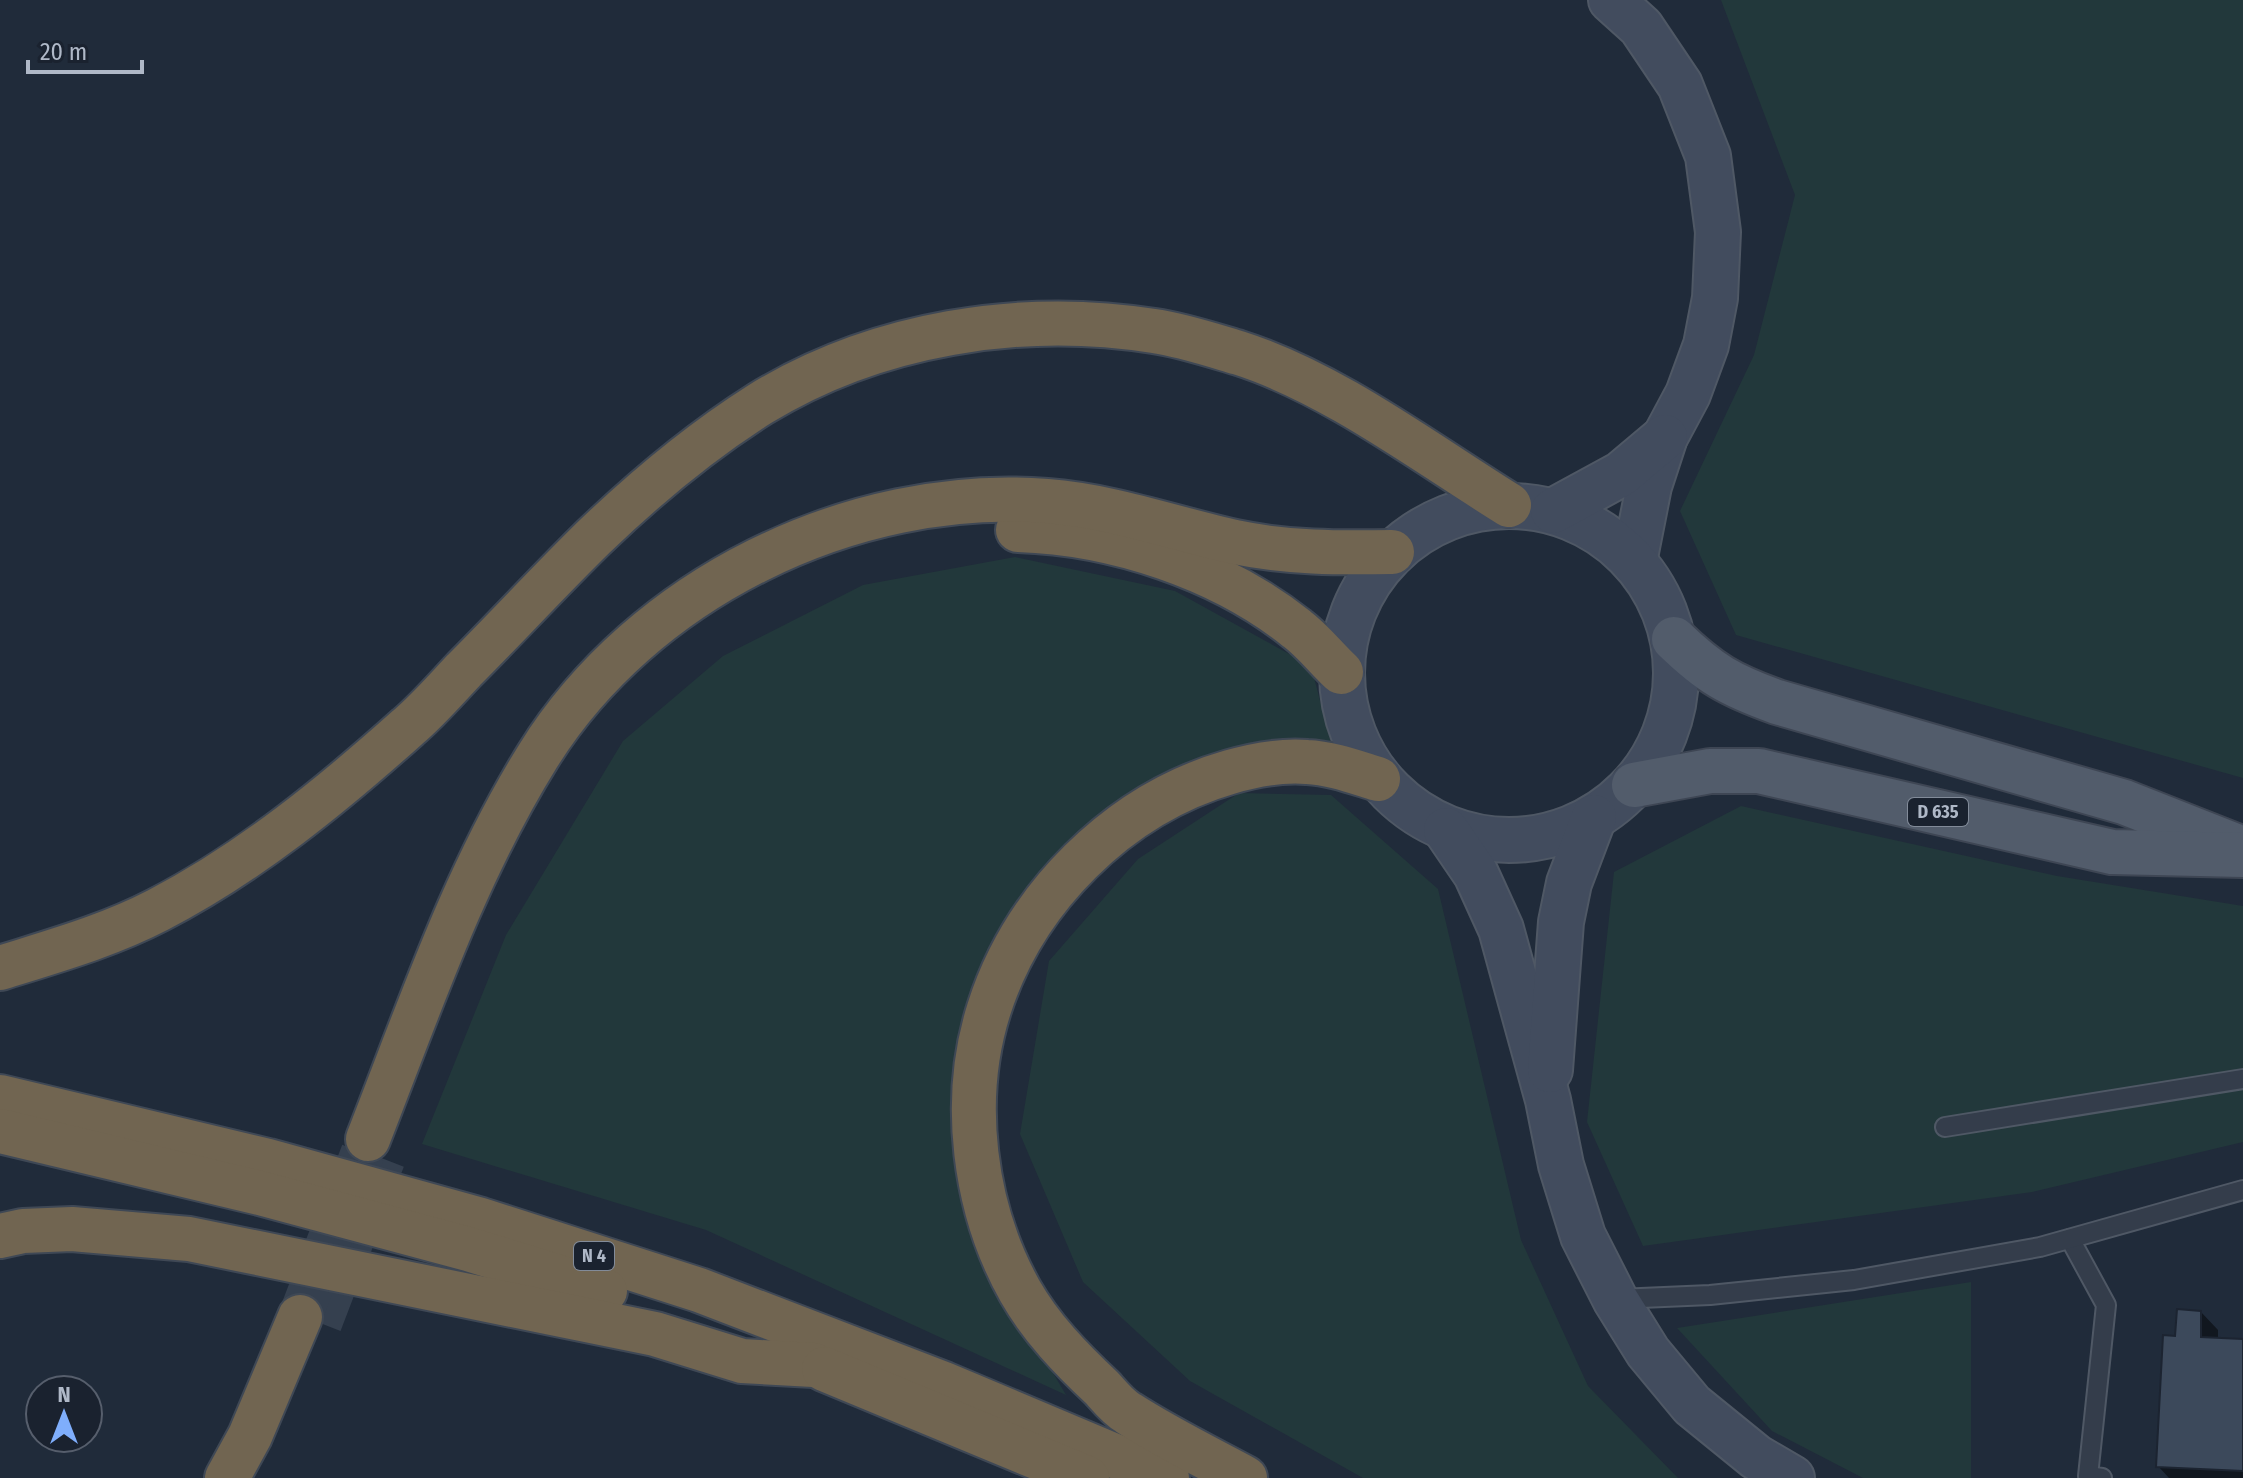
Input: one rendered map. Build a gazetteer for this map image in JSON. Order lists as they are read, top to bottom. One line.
{"streets":{"highway":["N 4"],"main road":["D 635"]},"scale_bar":"20 m","north":"top"}
